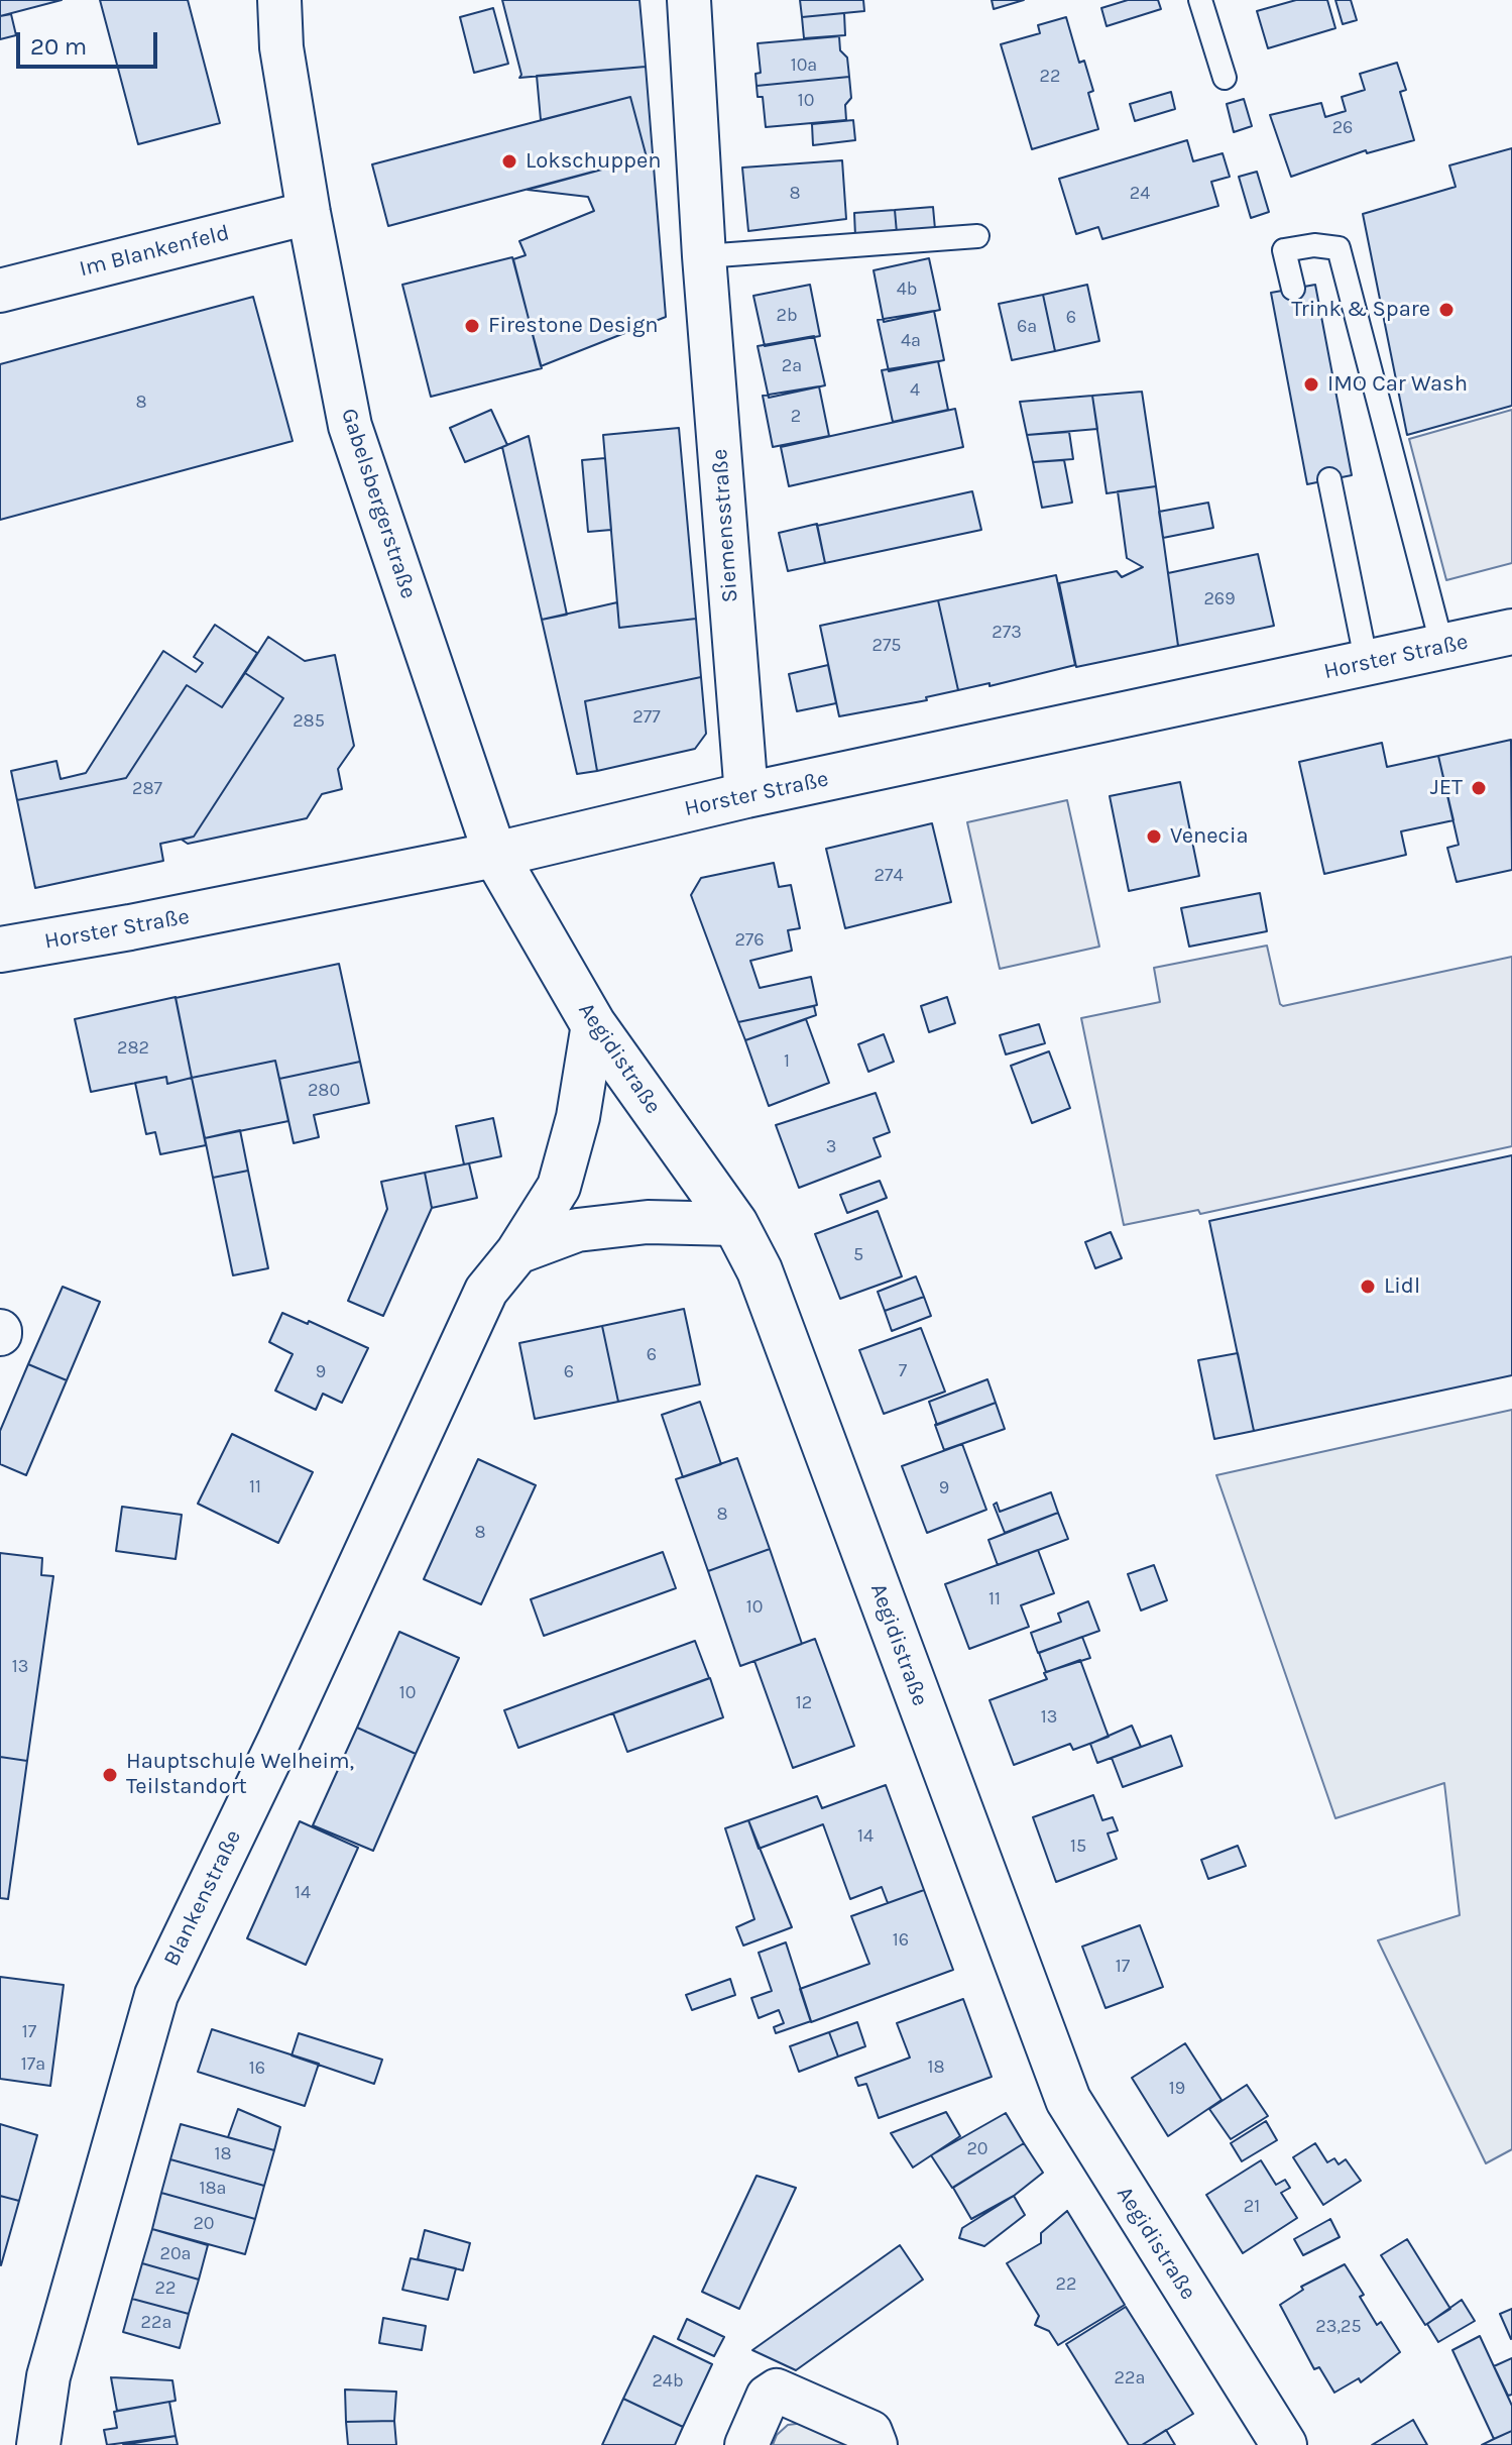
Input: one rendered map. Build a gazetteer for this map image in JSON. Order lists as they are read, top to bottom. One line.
{"streets":{"street":["Im Blankenfeld","Gabelsbergerstraße","Siemensstraße","Horster Straße","Aegidistraße","Blankenstraße"]},"crossings":[["Im Blankenfeld","Gabelsbergerstraße"],["Gabelsbergerstraße","Horster Straße"],["Gabelsbergerstraße","Aegidistraße"],["Siemensstraße","Horster Straße"],["Horster Straße","Aegidistraße"],["Aegidistraße","Blankenstraße"]],"places":["Lokschuppen","Trink & Spare","Firestone Design","IMO Car Wash","JET","Venecia","Lidl","Hauptschule Welheim, Teilstandort"],"house_numbers":["10a","22","10","26","8","24","4b","2b","6","6a","4a","2a","4","8","2","269","273","275","277","285","287","274","276","282","1","280","3","5","6","7","9","6","11","9","8","8","11","10","13","10","12","13","14","15","14","16","17","17","17a","18","16","19","20","18","18a","21","20","20a","22","22","22a","23,25","22a","24b"],"scale_bar":"20 m"}
